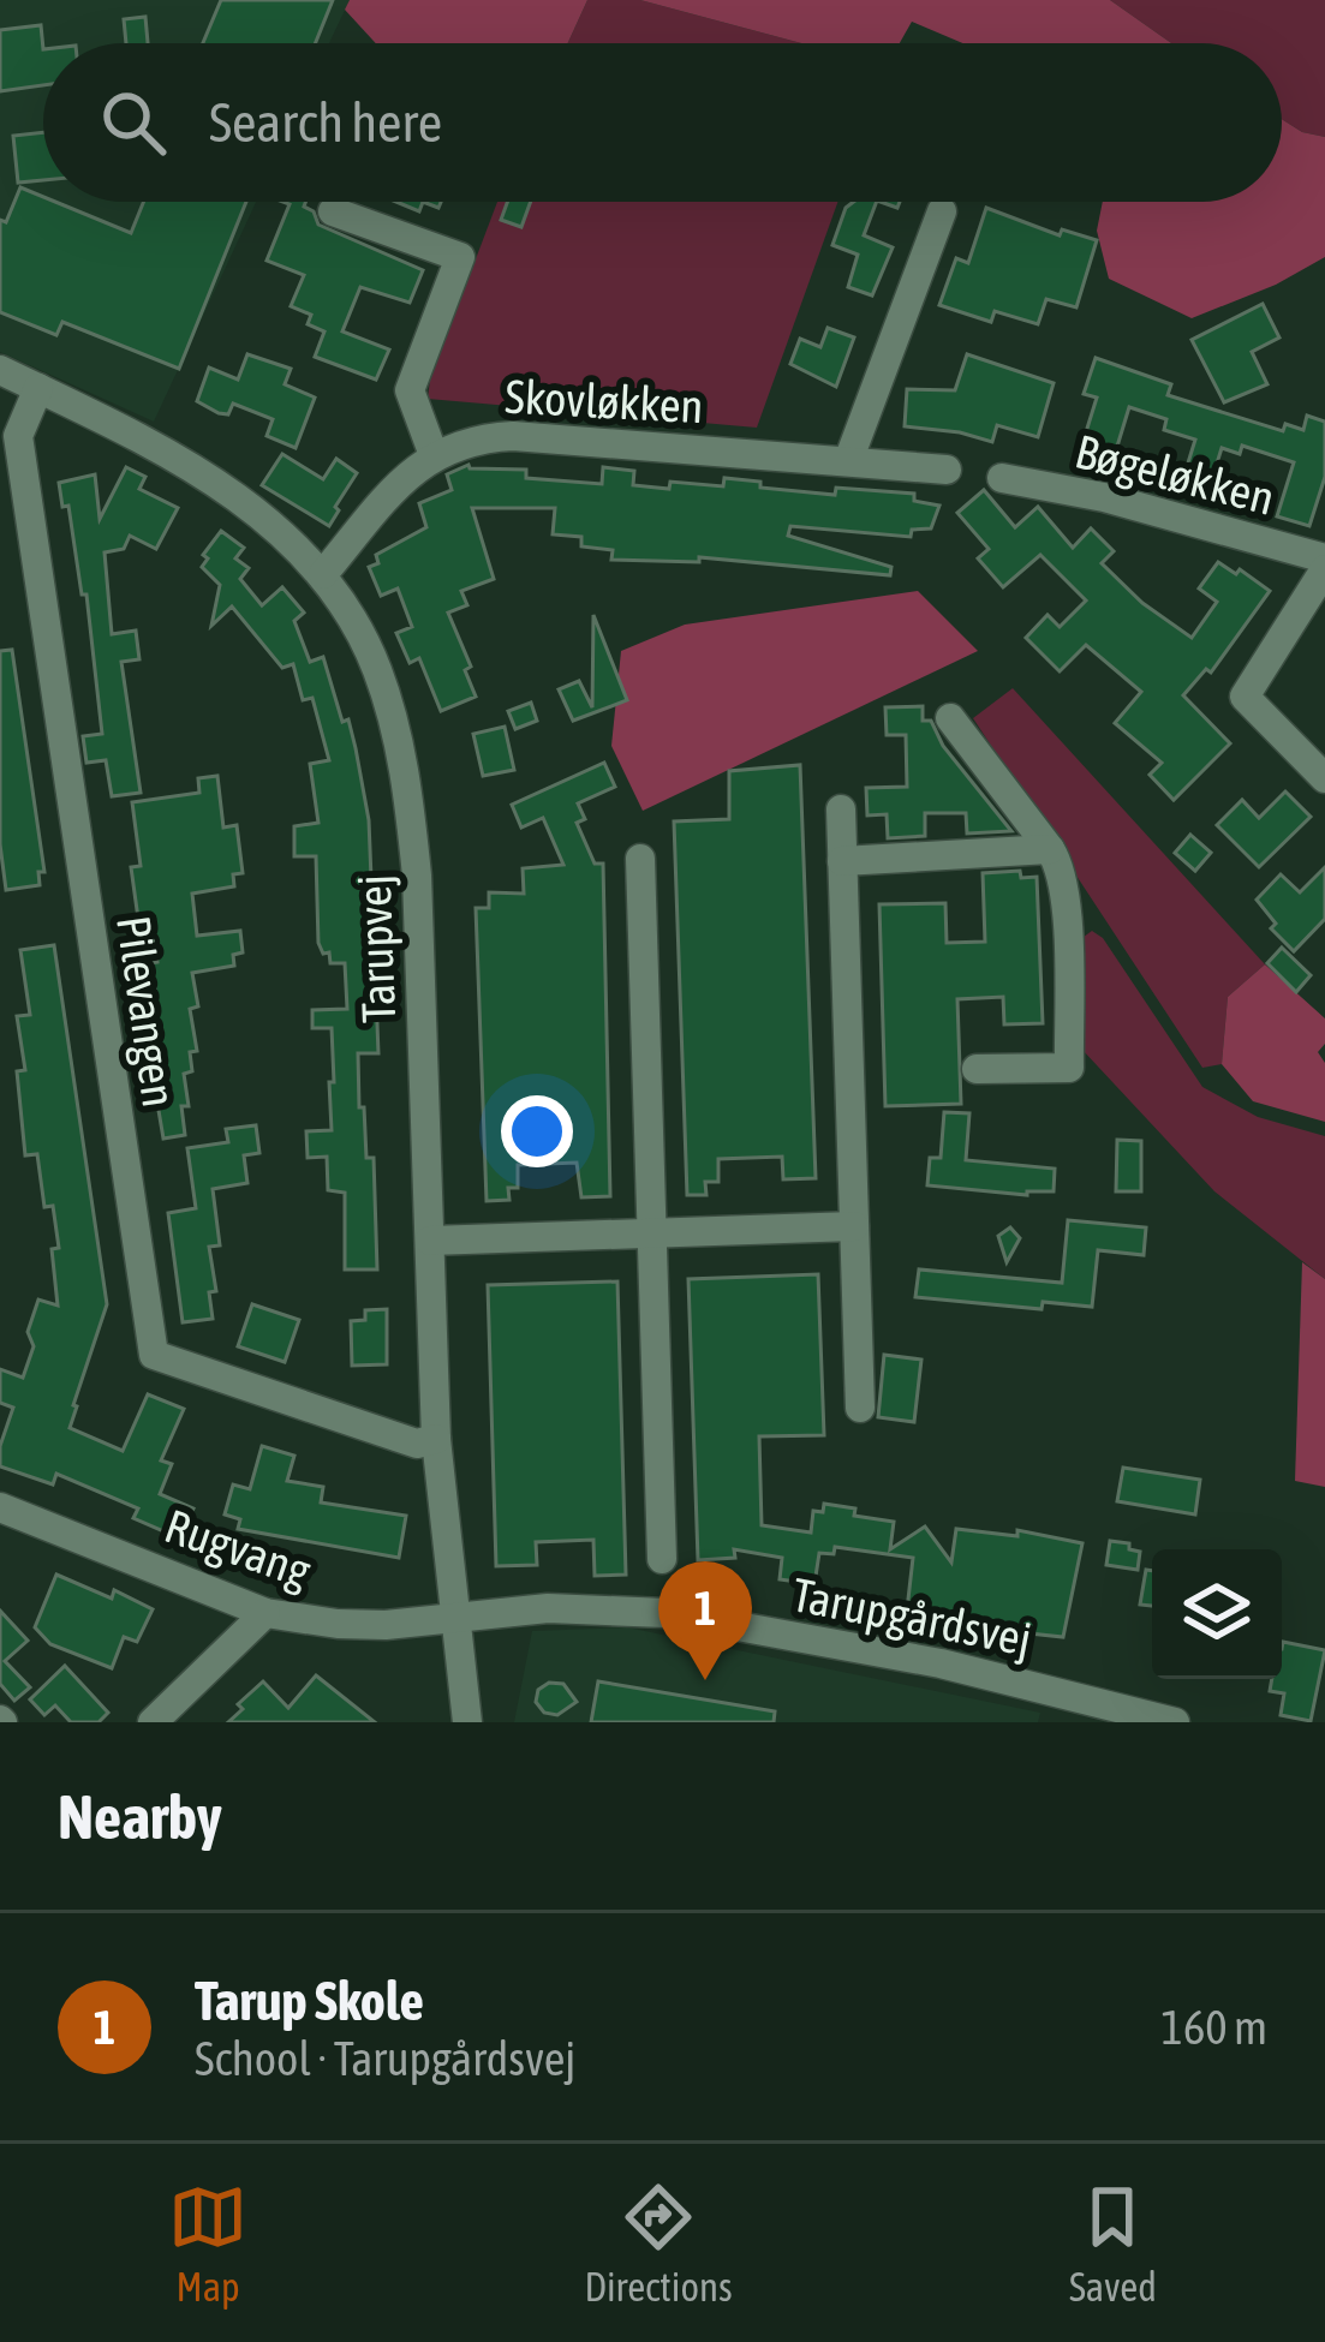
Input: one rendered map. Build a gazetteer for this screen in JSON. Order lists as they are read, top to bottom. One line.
{"streets":{"street":["Skovløkken","Bøgeløkken","Tarupvej","Pilevangen","Rugvang","Tarupgårdsvej"]},"crossings":[["Skovløkken","Tarupvej"],["Tarupvej","Pilevangen"],["Tarupvej","Rugvang"],["Tarupvej","Tarupgårdsvej"],["Rugvang","Tarupgårdsvej"]],"page":{"search":"Search here","pins":"1","heading":"Nearby","list":[{"mark":"1","name":"Tarup Skole","note":"School · Tarupgårdsvej","value":"160 m"}],"nav":["Map","Directions","Saved"]}}
